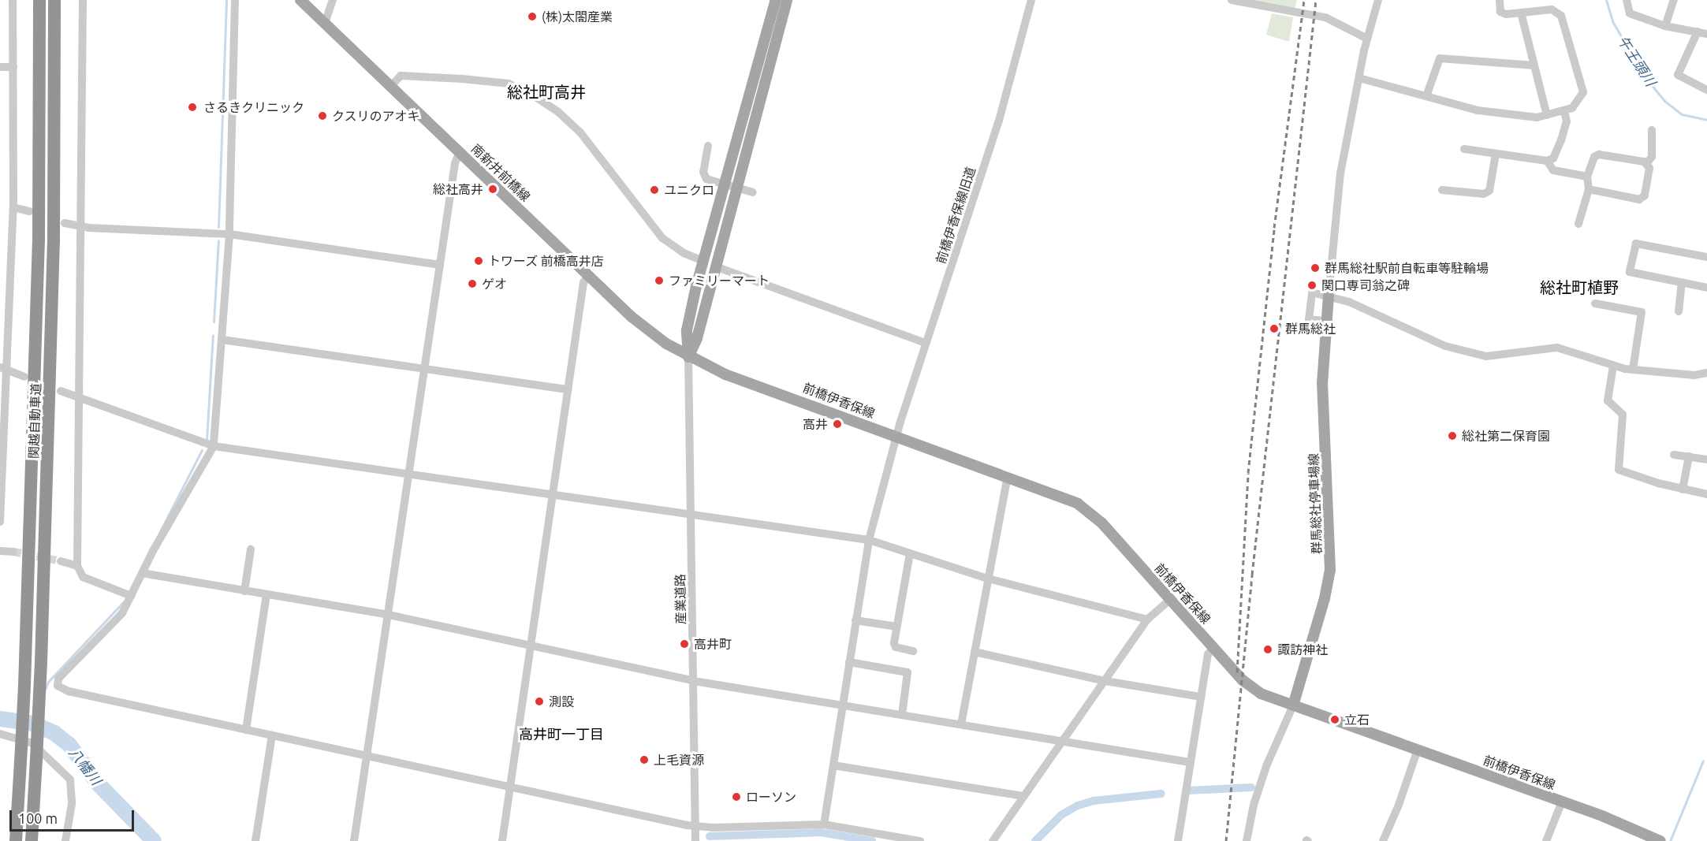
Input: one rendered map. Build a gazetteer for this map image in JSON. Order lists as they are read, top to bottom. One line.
{"streets":{"highway":["関越自動車道"],"main road":["南新井前橋線","前橋伊香保線","群馬総社停車場線"],"street":["前橋伊香保線旧道","産業道路"]},"crossings":[["南新井前橋線","前橋伊香保線"],["南新井前橋線","産業道路"],["前橋伊香保線旧道","前橋伊香保線"],["前橋伊香保線","群馬総社停車場線"],["前橋伊香保線","産業道路"]],"districts":["総社町高井","総社町植野","高井町一丁目"],"water":["午王頭川","八幡川"],"places":["(株)太閤産業","さるきクリニック","クスリのアオキ","総社高井","ユニクロ","トワーズ 前橋高井店","群馬総社駅前自転車等駐輪場","ファミリーマート","ゲオ","関口専司翁之碑","群馬総社","高井","総社第二保育園","高井町","諏訪神社","測設","立石","上毛資源","ローソン"],"scale_bar":"100 m"}
